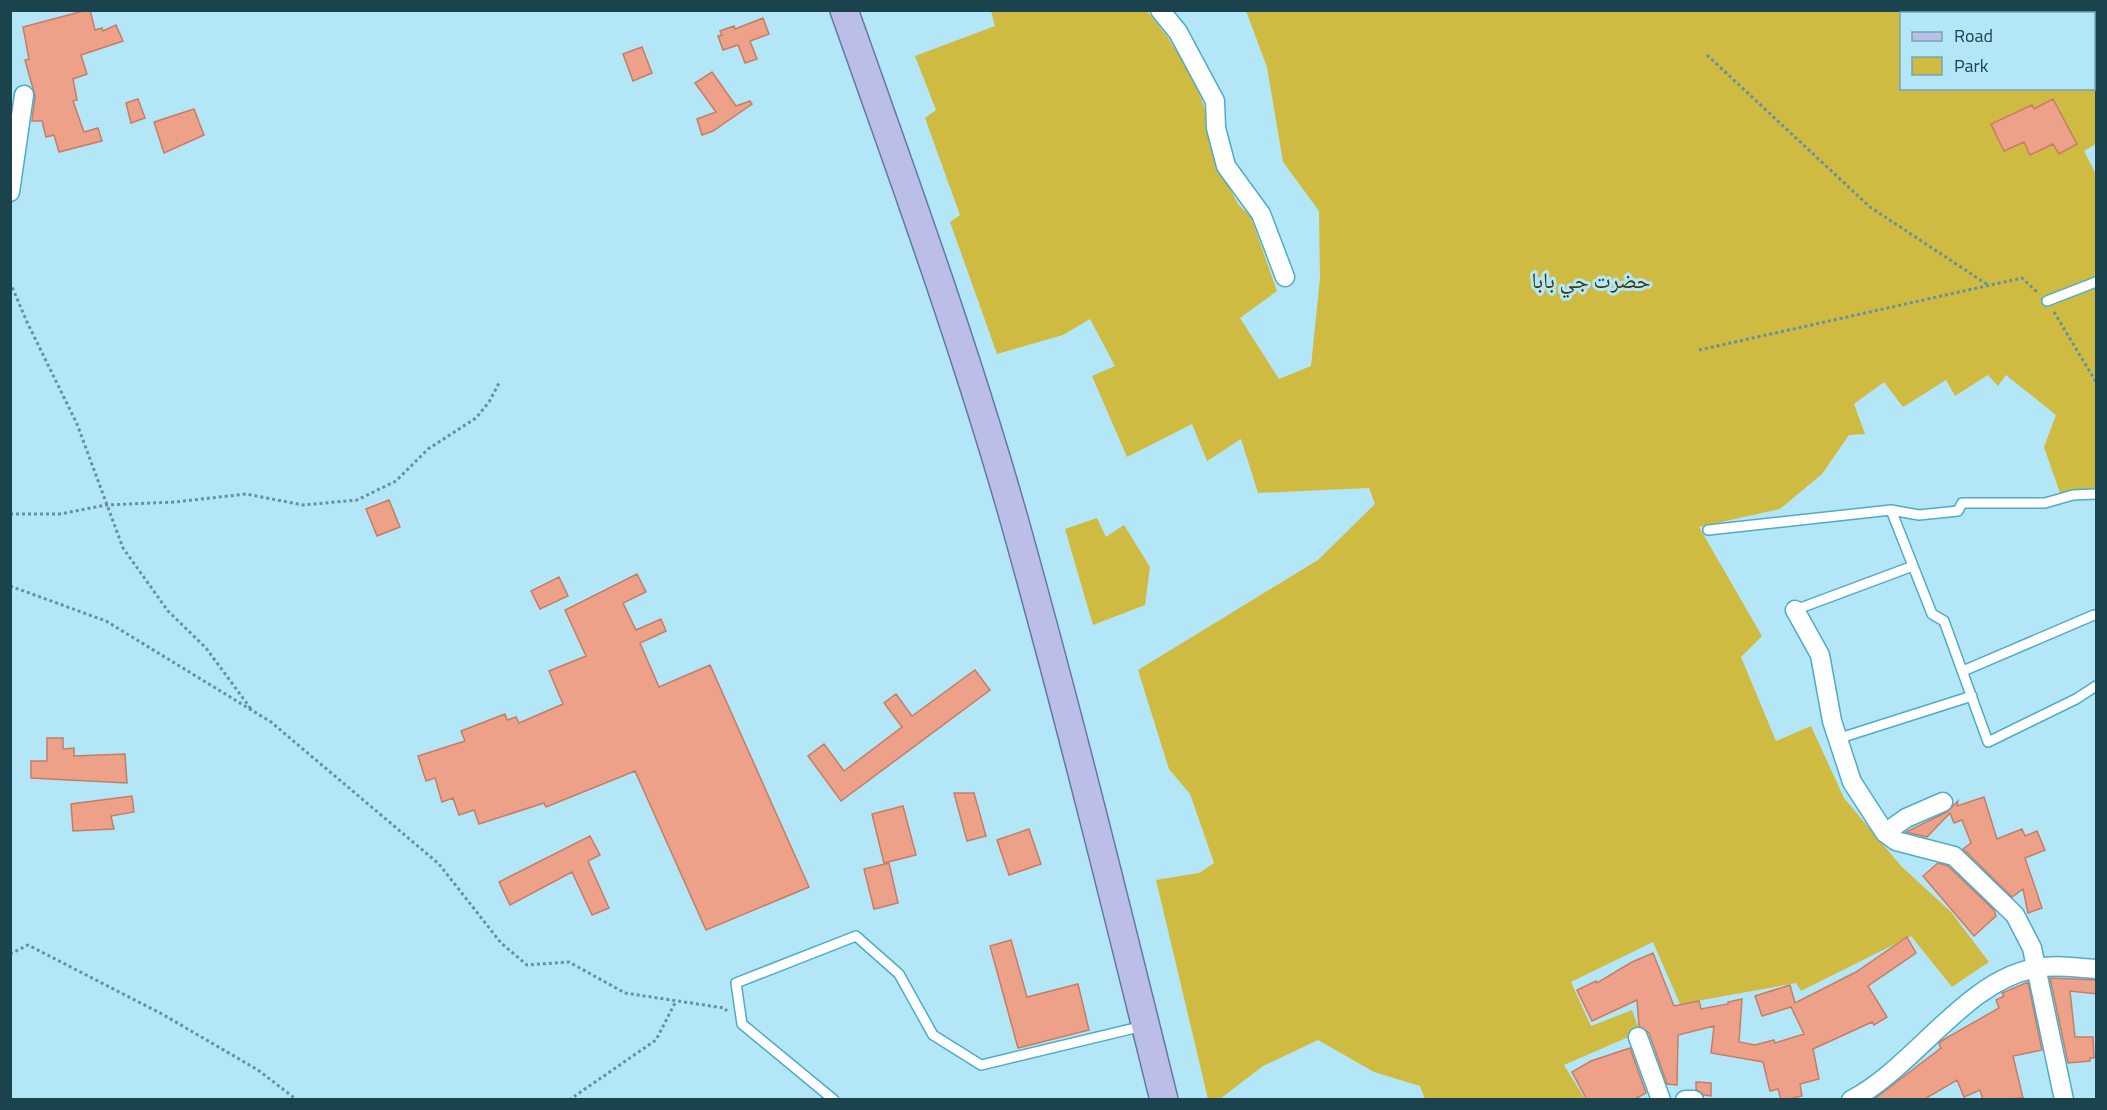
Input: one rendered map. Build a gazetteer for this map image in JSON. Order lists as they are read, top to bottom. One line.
{"parks":["حضرت جي بابا"],"legend":["Road","Park"]}
